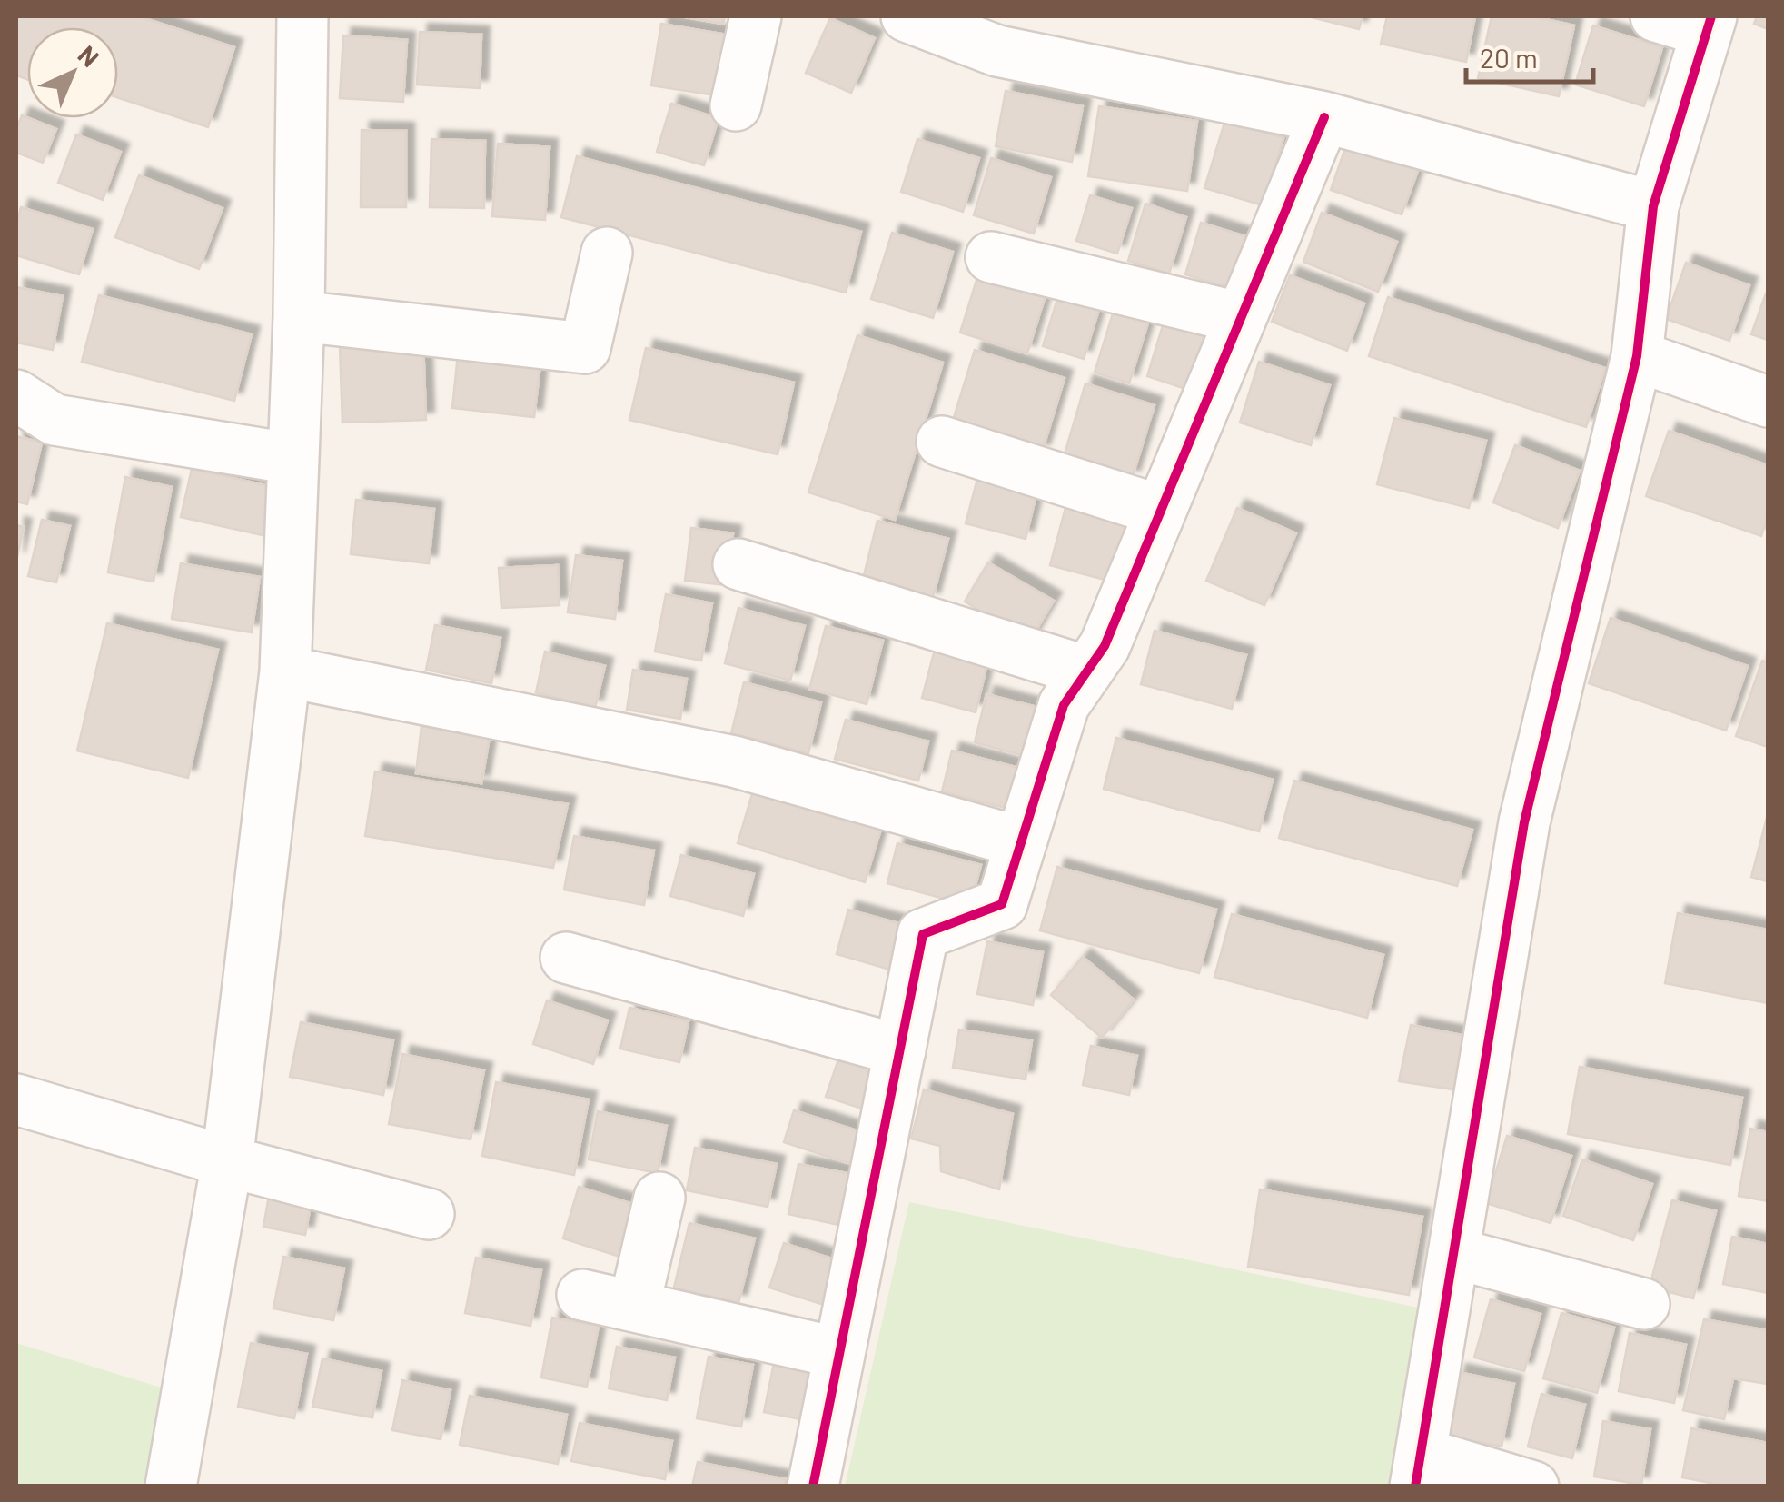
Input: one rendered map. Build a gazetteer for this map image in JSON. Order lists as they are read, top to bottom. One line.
{"scale_bar":"20 m","north":"top right"}
